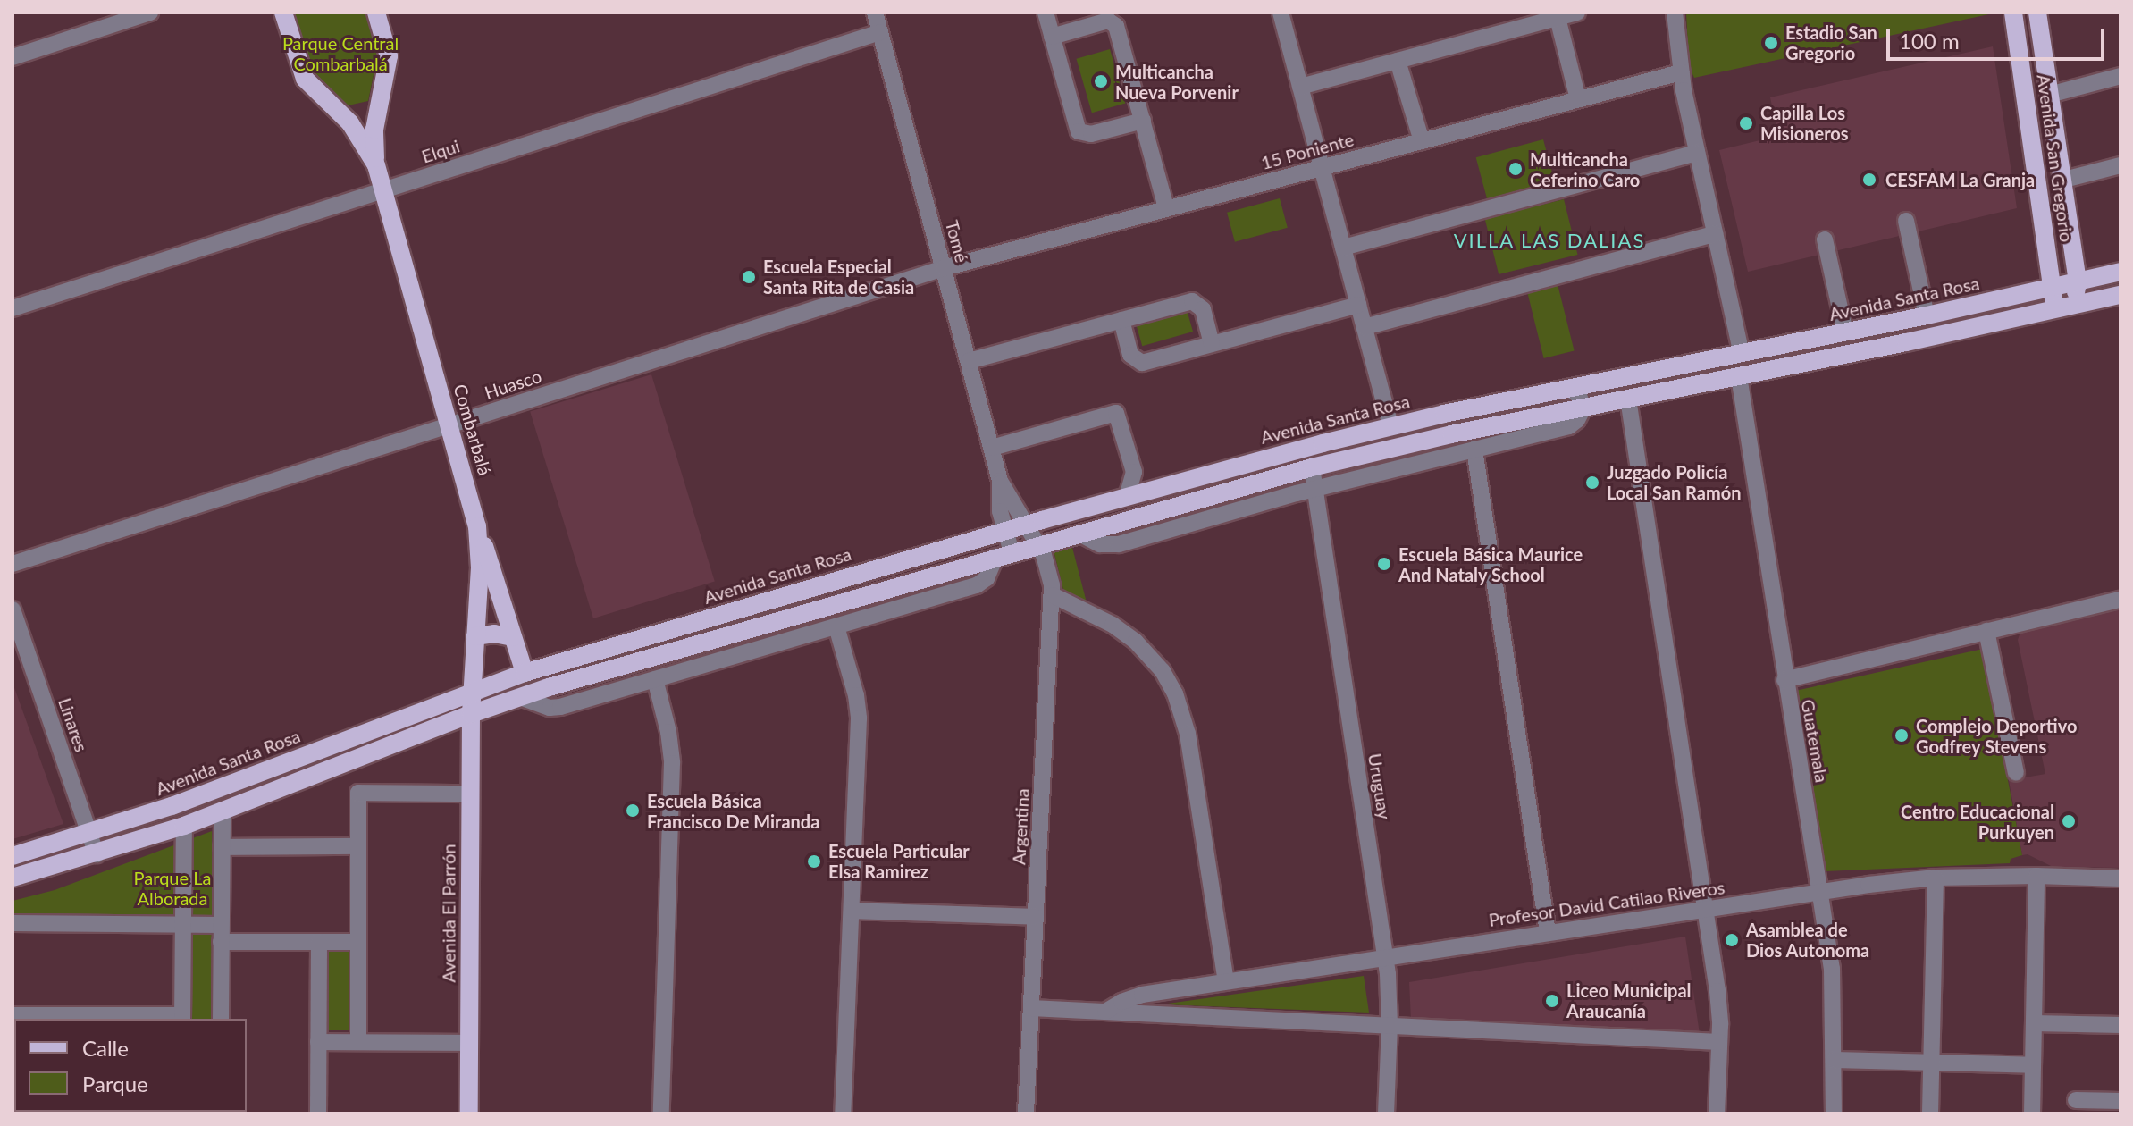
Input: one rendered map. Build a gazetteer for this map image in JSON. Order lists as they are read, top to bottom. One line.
{"streets":{"main road":["Avenida San Gregorio","Avenida Santa Rosa","Combarbalá","Avenida El Parrón"],"street":["Elqui","15 Poniente","Tomé","Huasco","Linares","Guatemala","Uruguay","Argentina","Profesor David Catilao Riveros"]},"crossings":[["Elqui","Tomé"],["Elqui","Combarbalá"],["15 Poniente","Tomé"],["15 Poniente","Huasco"],["Avenida San Gregorio","Avenida Santa Rosa"],["Tomé","Avenida Santa Rosa"],["Tomé","Huasco"],["Tomé","Argentina"],["Avenida Santa Rosa","Combarbalá"],["Avenida Santa Rosa","Linares"],["Huasco","Combarbalá"],["Combarbalá","Avenida El Parrón"],["Guatemala","Profesor David Catilao Riveros"],["Uruguay","Profesor David Catilao Riveros"],["Argentina","Profesor David Catilao Riveros"]],"districts":["VILLA LAS DALIAS"],"parks":["Parque Central Combarbalá","Parque La Alborada"],"places":["Estadio San Gregorio","Multicancha Nueva Porvenir","Capilla Los Misioneros","Multicancha Ceferino Caro","CESFAM La Granja","Escuela Especial Santa Rita de Casia","Juzgado Policía Local San Ramón","Escuela Básica Maurice And Nataly School","Complejo Deportivo Godfrey Stevens","Escuela Básica Francisco De Miranda","Centro Educacional Purkuyen","Escuela Particular Elsa Ramirez","Asamblea de Dios Autonoma","Liceo Municipal Araucanía"],"legend":["Calle","Parque"],"scale_bar":"100 m"}
